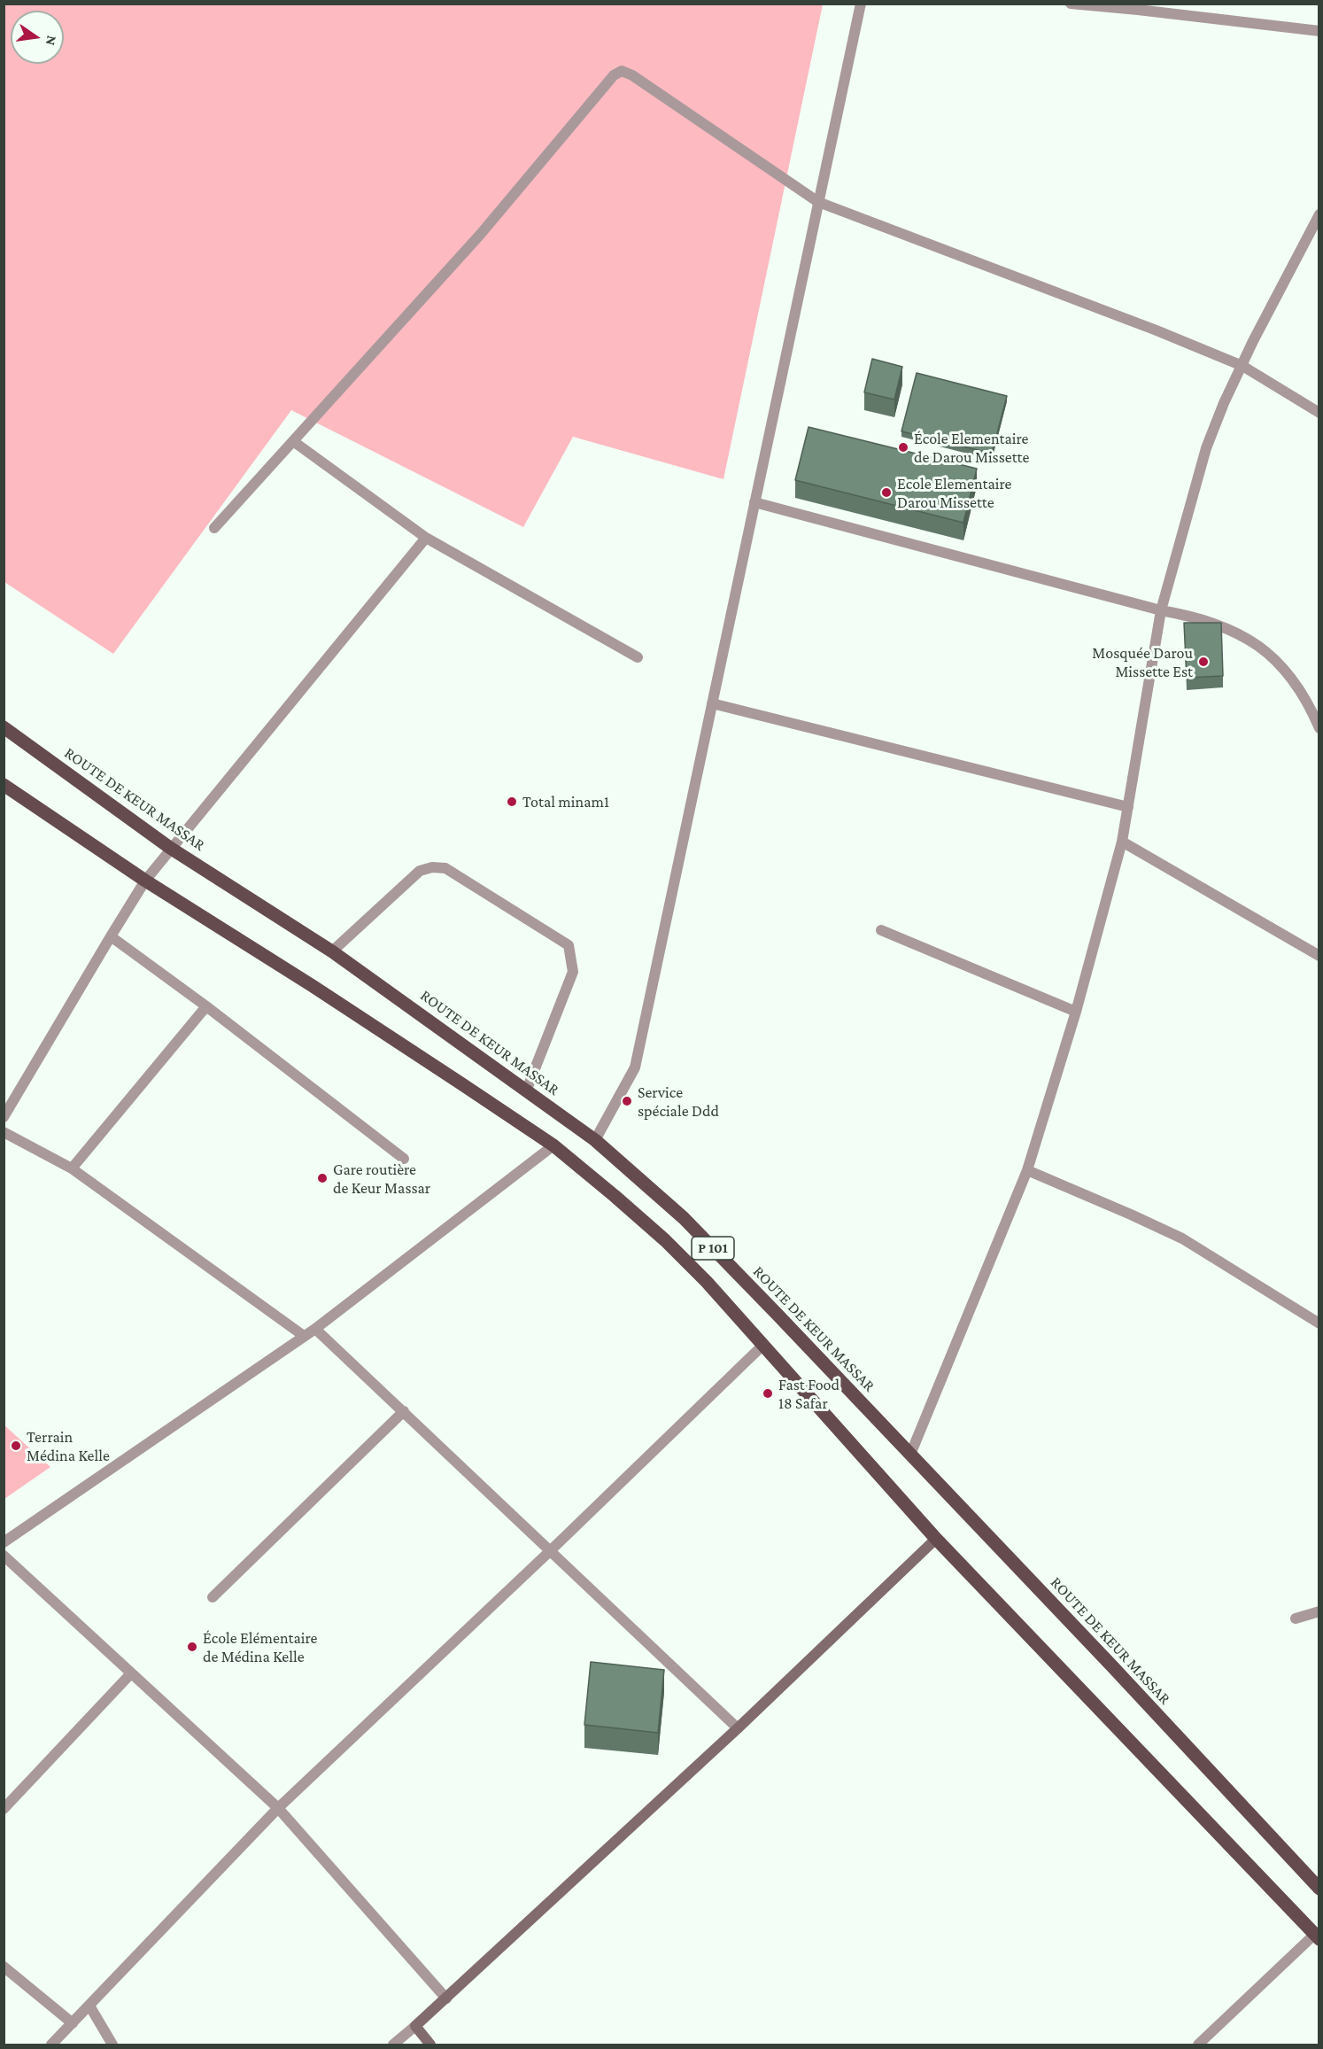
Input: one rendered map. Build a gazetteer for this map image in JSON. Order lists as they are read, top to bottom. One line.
{"streets":{"main road":["ROUTE DE KEUR MASSAR","P 101"]},"places":["École Elementaire de Darou Missette","Ecole Elementaire Darou Missette","Mosquée Darou Missette Est","Total minam1","Service spéciale Ddd","Gare routière de Keur Massar","Fast Food 18 Safar","Terrain Médina Kelle","École Elémentaire de Médina Kelle"],"north":"right"}
